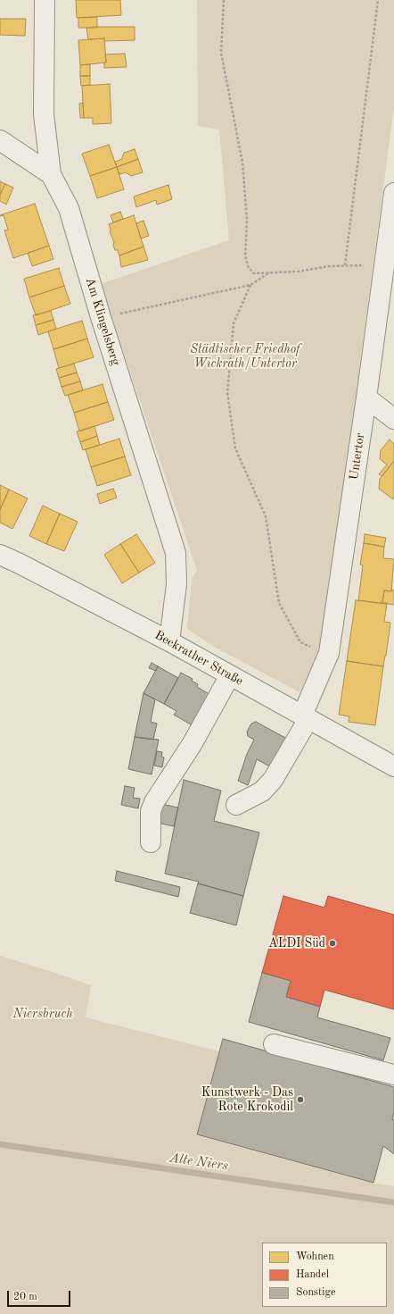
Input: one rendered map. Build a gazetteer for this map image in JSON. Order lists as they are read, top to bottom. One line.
{"streets":{"street":["Am Klingelsberg","Untertor","Beckrather Straße"]},"crossings":[["Am Klingelsberg","Beckrather Straße"],["Untertor","Beckrather Straße"]],"water":["Alte Niers"],"parks":["Städtischer Friedhof Wickrath/Untertor","Niersbruch"],"places":["ALDI Süd","Kunstwerk - Das Rote Krokodil"],"legend":["Wohnen","Handel","Sonstige"],"scale_bar":"20 m"}
